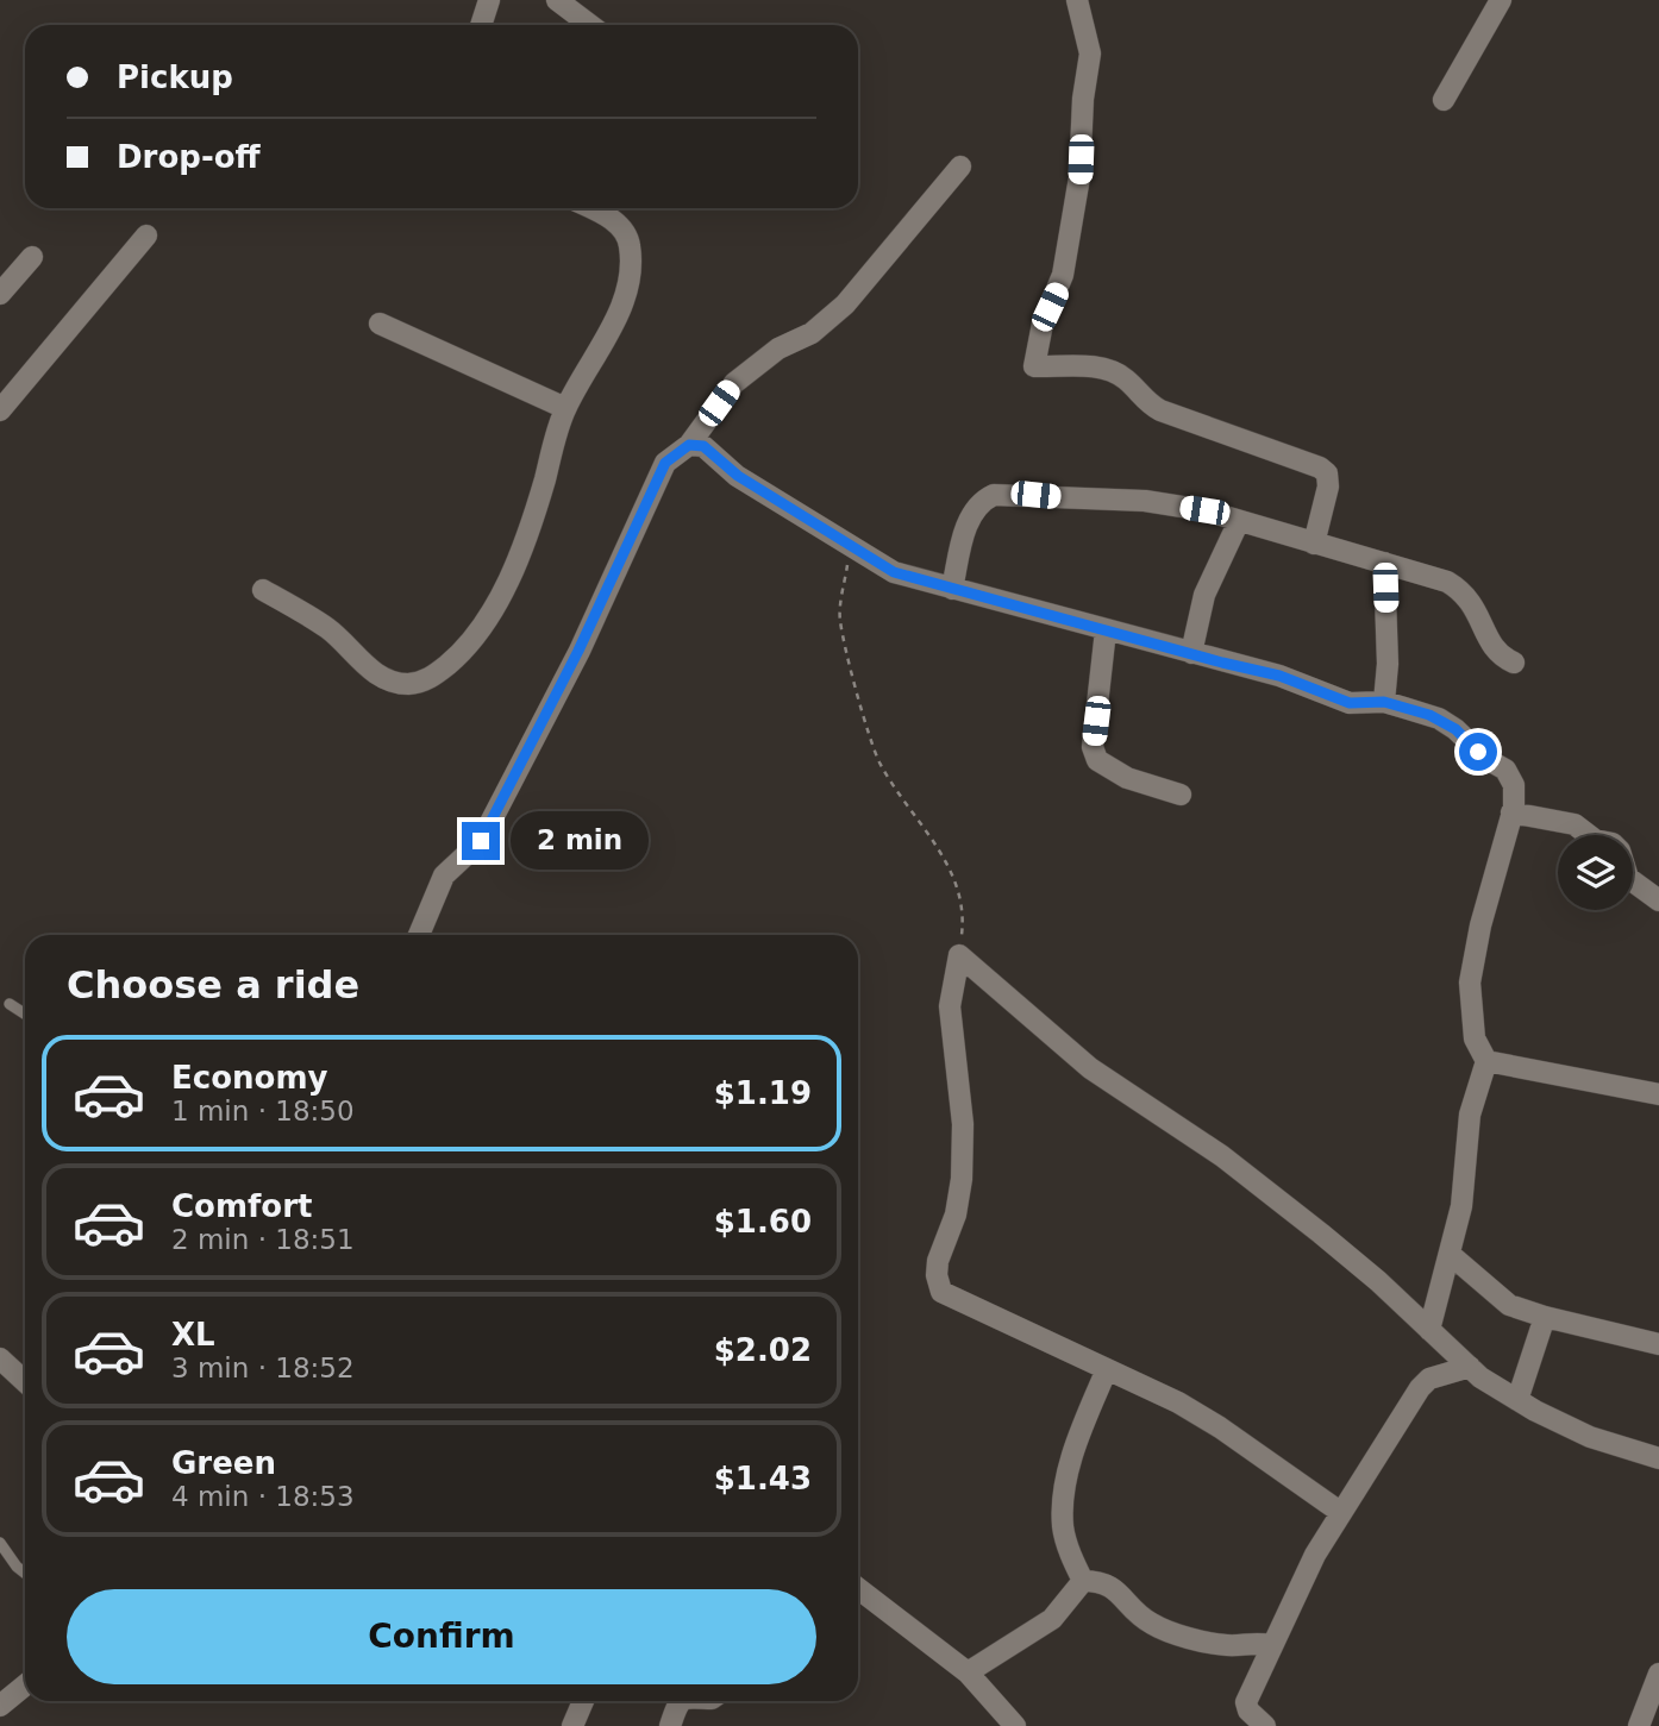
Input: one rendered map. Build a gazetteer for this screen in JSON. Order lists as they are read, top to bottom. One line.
{"page":{"banner":["Pickup","Drop-off"],"bubble":"2 min","heading":"Choose a ride","list":[{"name":"Economy","note":"1 min · 18:50","value":"$1.19"},{"name":"Comfort","note":"2 min · 18:51","value":"$1.60"},{"name":"XL","note":"3 min · 18:52","value":"$2.02"},{"name":"Green","note":"4 min · 18:53","value":"$1.43"}],"buttons":"Confirm"}}
